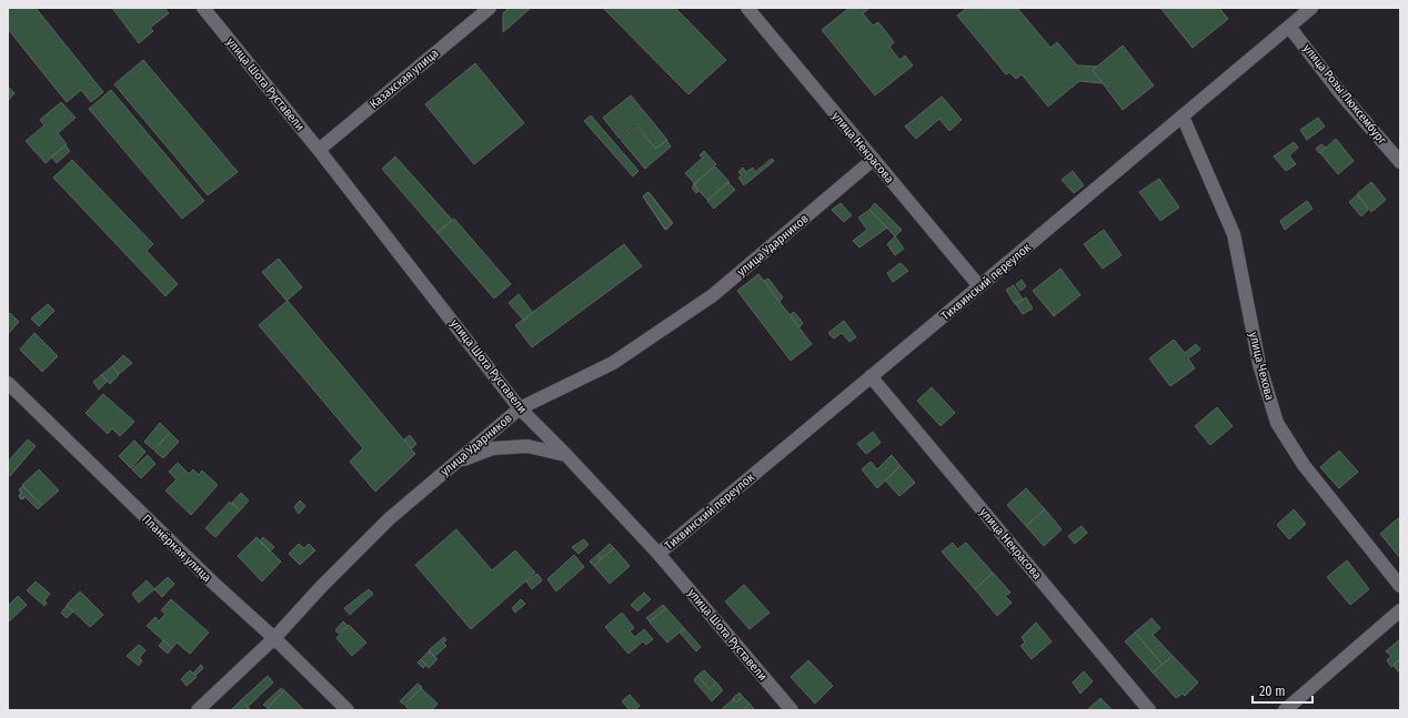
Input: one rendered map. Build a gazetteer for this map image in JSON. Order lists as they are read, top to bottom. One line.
{"streets":{"street":["Казахская улица","улица Шота Руставели","улица Розы Люксембург","улица Некрасова","улица Ударников","Тихвинский переулок","улица Чехова","Планёрная улица"]},"crossings":[["Казахская улица","улица Шота Руставели"],["улица Шота Руставели","улица Ударников"],["улица Шота Руставели","Тихвинский переулок"],["улица Розы Люксембург","Тихвинский переулок"],["улица Некрасова","улица Ударников"],["улица Некрасова","Тихвинский переулок"],["улица Ударников","Планёрная улица"],["Тихвинский переулок","улица Чехова"]],"scale_bar":"20 m"}
